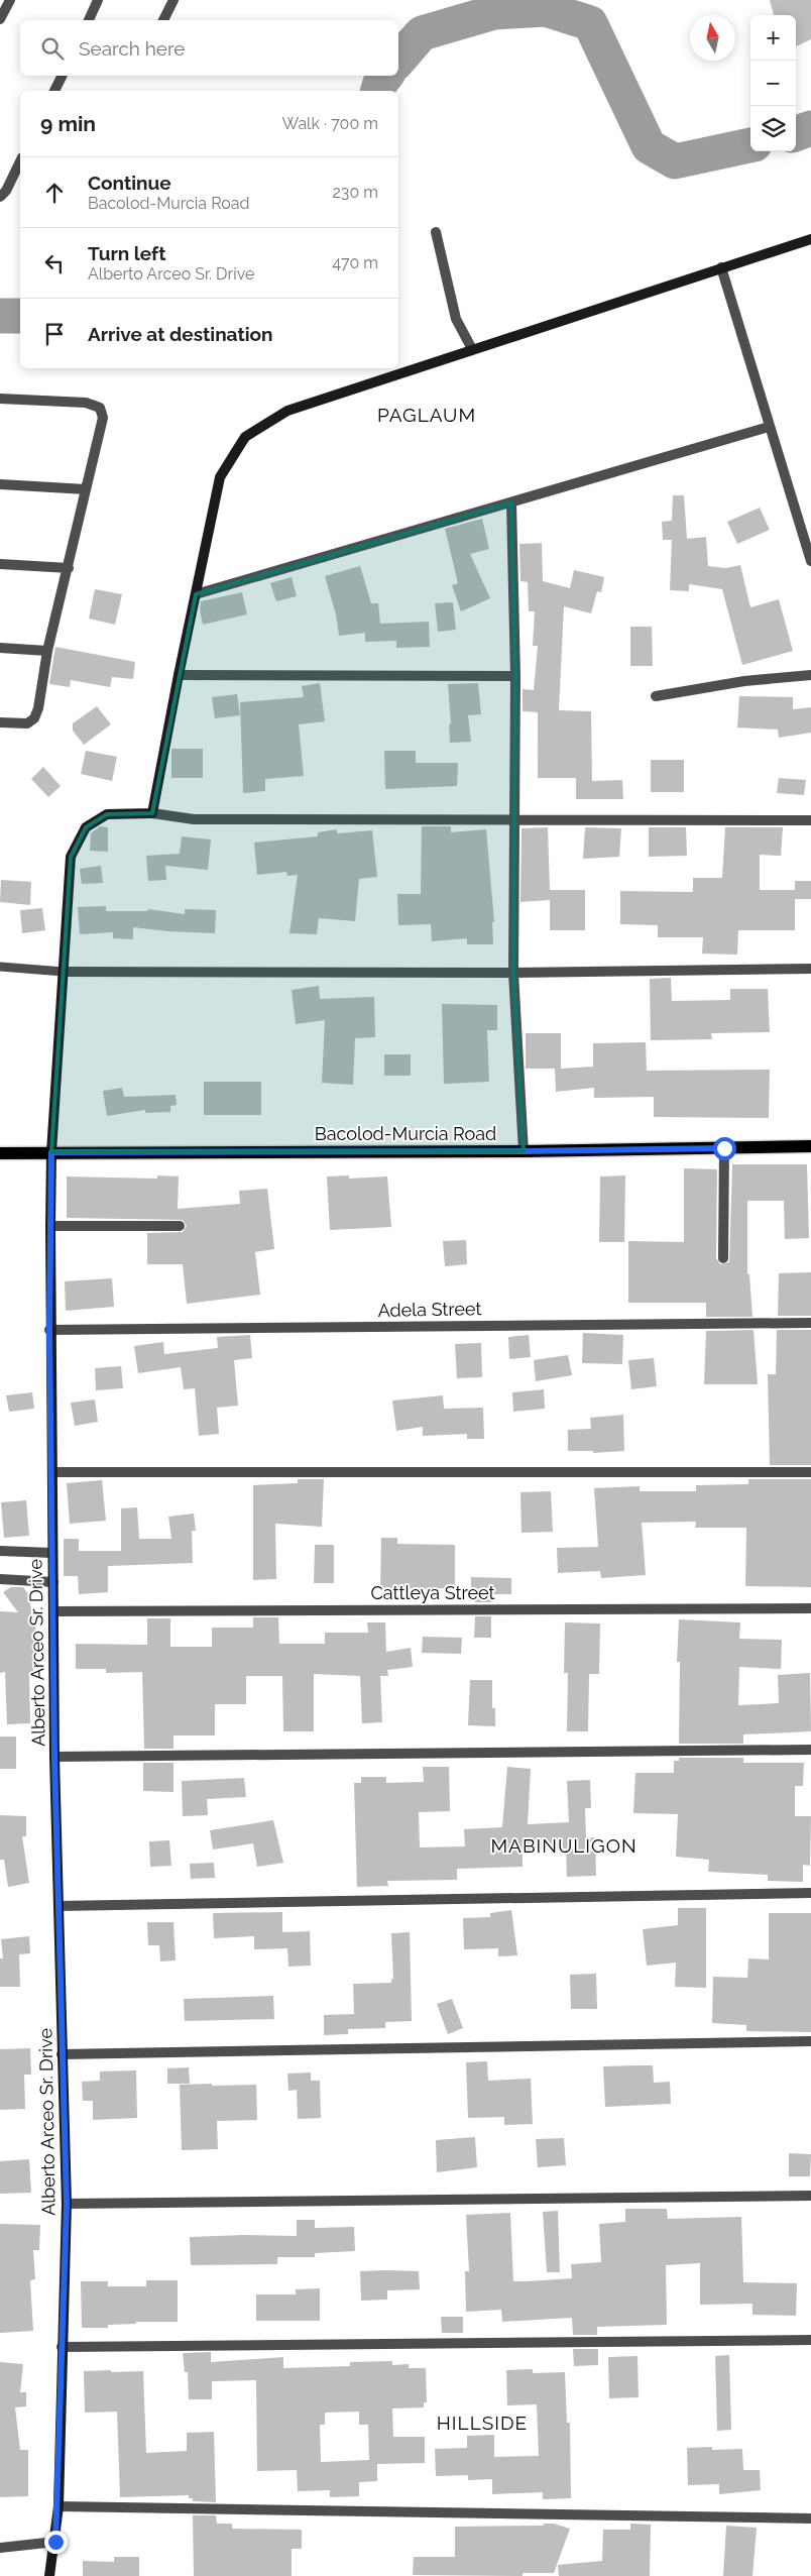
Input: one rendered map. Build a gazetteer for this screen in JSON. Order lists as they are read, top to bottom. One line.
{"streets":{"main road":["Bacolod-Murcia Road"],"street":["Adela Street","Cattleya Street","Alberto Arceo Sr. Drive"]},"crossings":[["Bacolod-Murcia Road","Alberto Arceo Sr. Drive"],["Adela Street","Alberto Arceo Sr. Drive"],["Cattleya Street","Alberto Arceo Sr. Drive"]],"districts":["PAGLAUM","MABINULIGON","HILLSIDE"],"north":"top","page":{"map_buttons":["+","−"],"search":"Search here","heading":["9 min","Walk · 700 m"],"list":[["Continue","Bacolod-Murcia Road","230 m"],["Turn left","Alberto Arceo Sr. Drive","470 m"],"Arrive at destination"]}}
